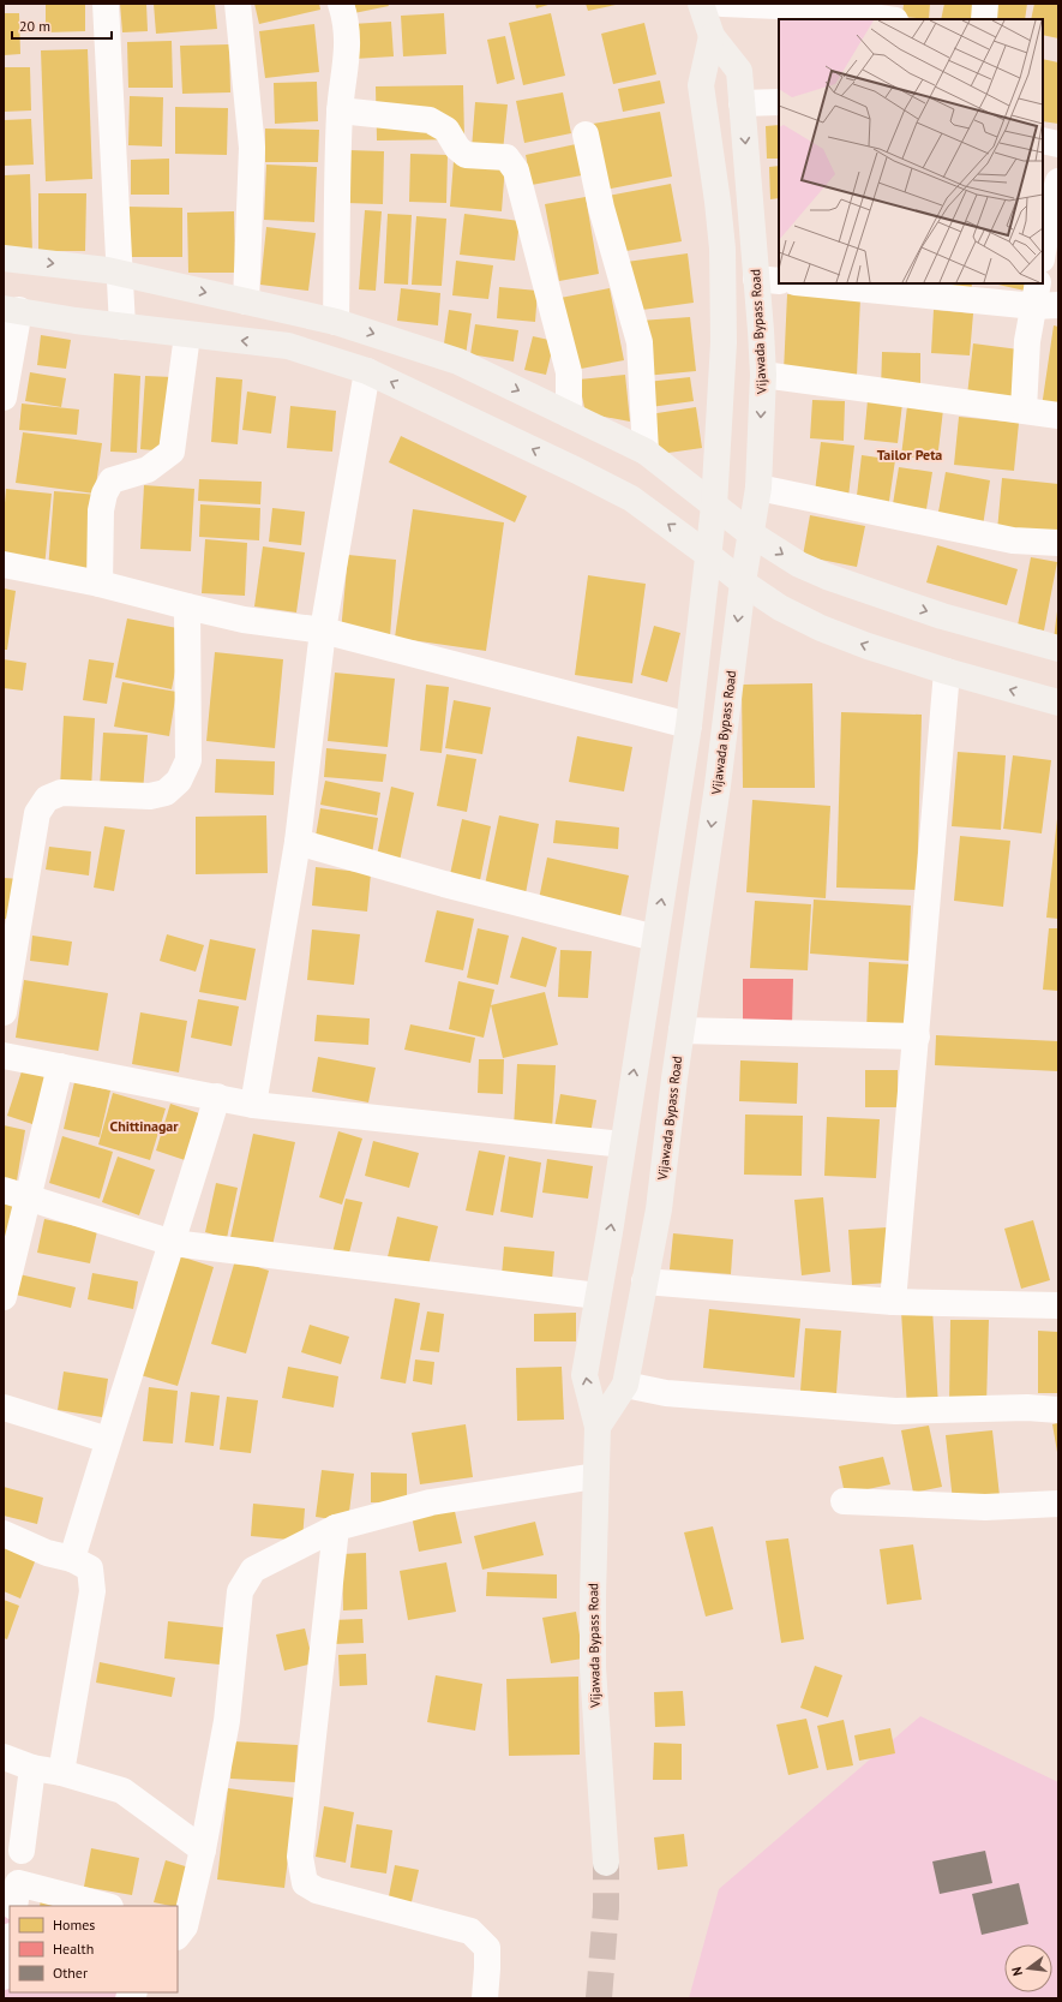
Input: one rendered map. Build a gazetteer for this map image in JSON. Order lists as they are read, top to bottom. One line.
{"streets":{"main road":["Vijawada Bypass Road"]},"districts":["Tailor Peta","Chittinagar"],"legend":["Homes","Health","Other"],"scale_bar":"20 m","north":"left"}
